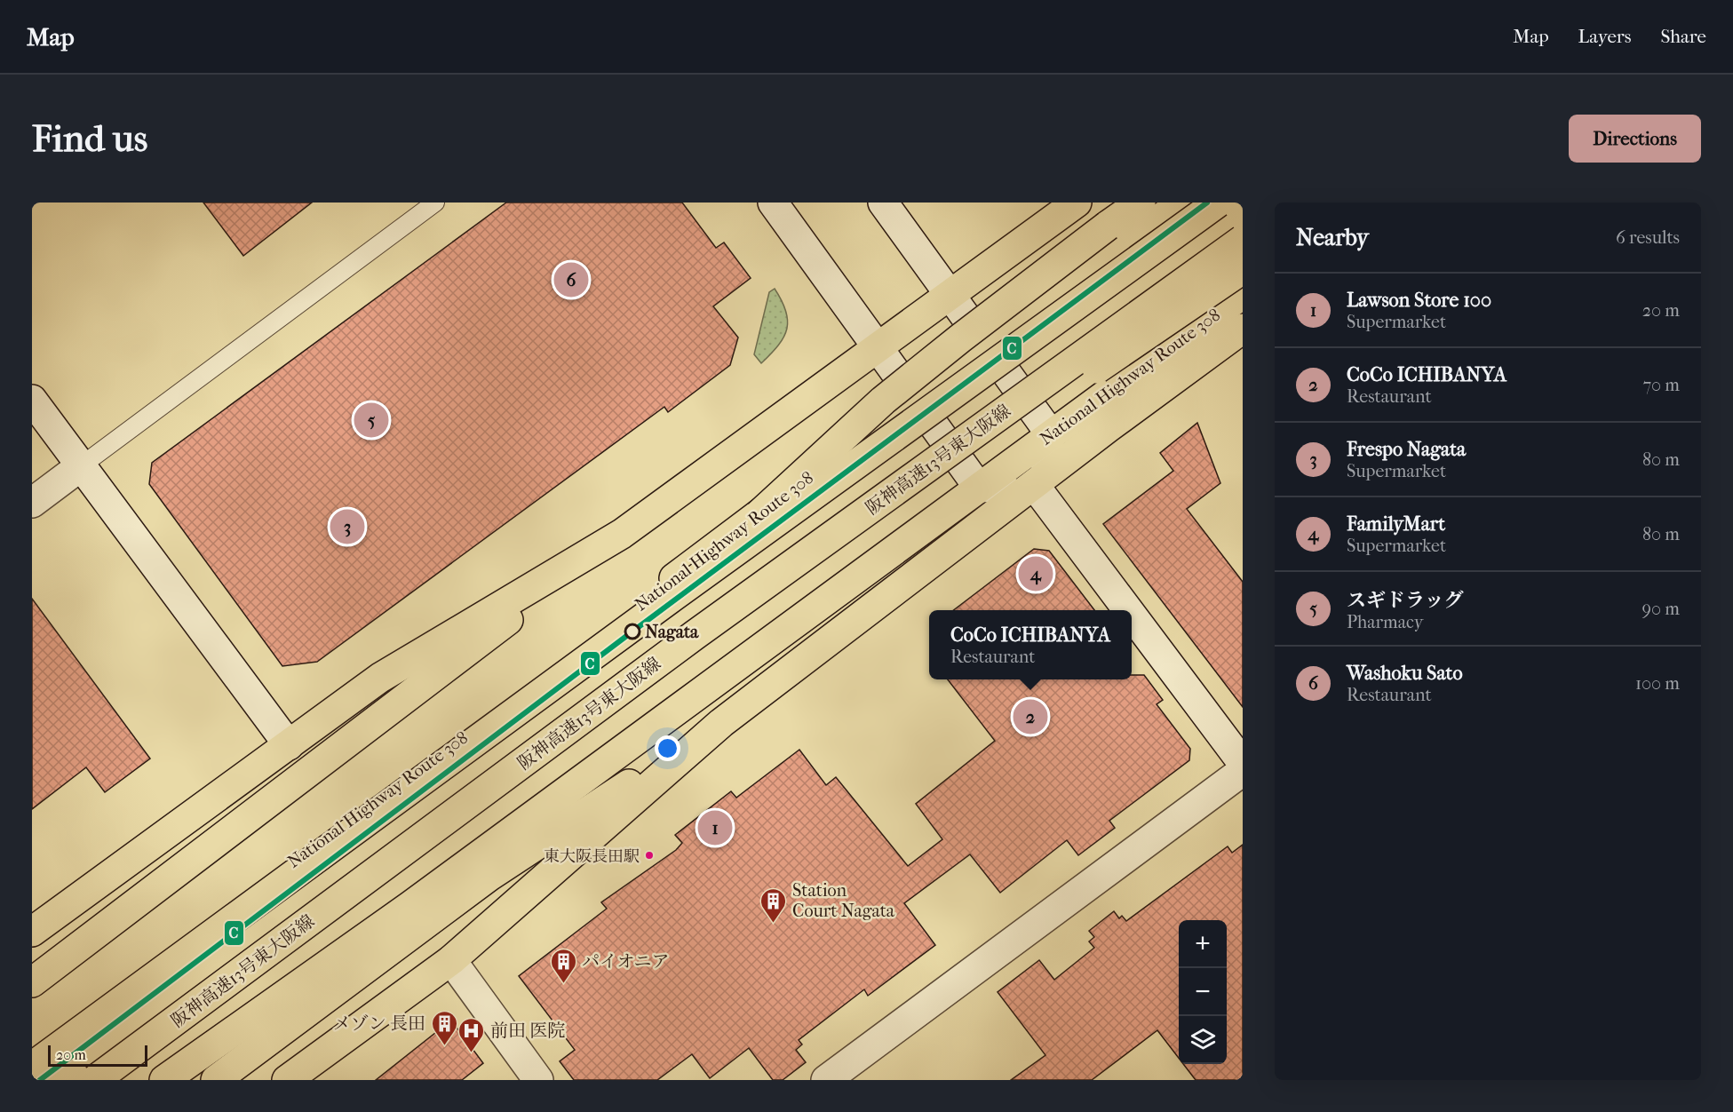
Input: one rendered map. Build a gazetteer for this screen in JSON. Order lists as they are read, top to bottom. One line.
{"streets":{"highway":["National Highway Route 308","阪神高速13号東大阪線"]},"places":{"other":["Nagata","東大阪長田駅"],"building":["Station Court Nagata","パイオニア","メゾン 長田"],"hospital":["前田 医院"]},"lines":["transit line C"],"scale_bar":"20 m","page":{"header":"Map","nav":["Map","Layers","Share"],"buttons":"Directions","title":"Find us","heading":["Nearby","6 results"],"pins":["6","5","3","4","2","1"],"list":[{"mark":"1","name":"Lawson Store 100","note":"Supermarket","value":"20 m"},{"mark":"2","name":"CoCo ICHIBANYA","note":"Restaurant","value":"70 m"},{"mark":"3","name":"Frespo Nagata","note":"Supermarket","value":"80 m"},{"mark":"4","name":"FamilyMart","note":"Supermarket","value":"80 m"},{"mark":"5","name":"スギドラッグ","note":"Pharmacy","value":"90 m"},{"mark":"6","name":"Washoku Sato","note":"Restaurant","value":"100 m"}],"popup":["CoCo ICHIBANYA","Restaurant"],"map_buttons":["+","−"],"scale":"20 m"}}
